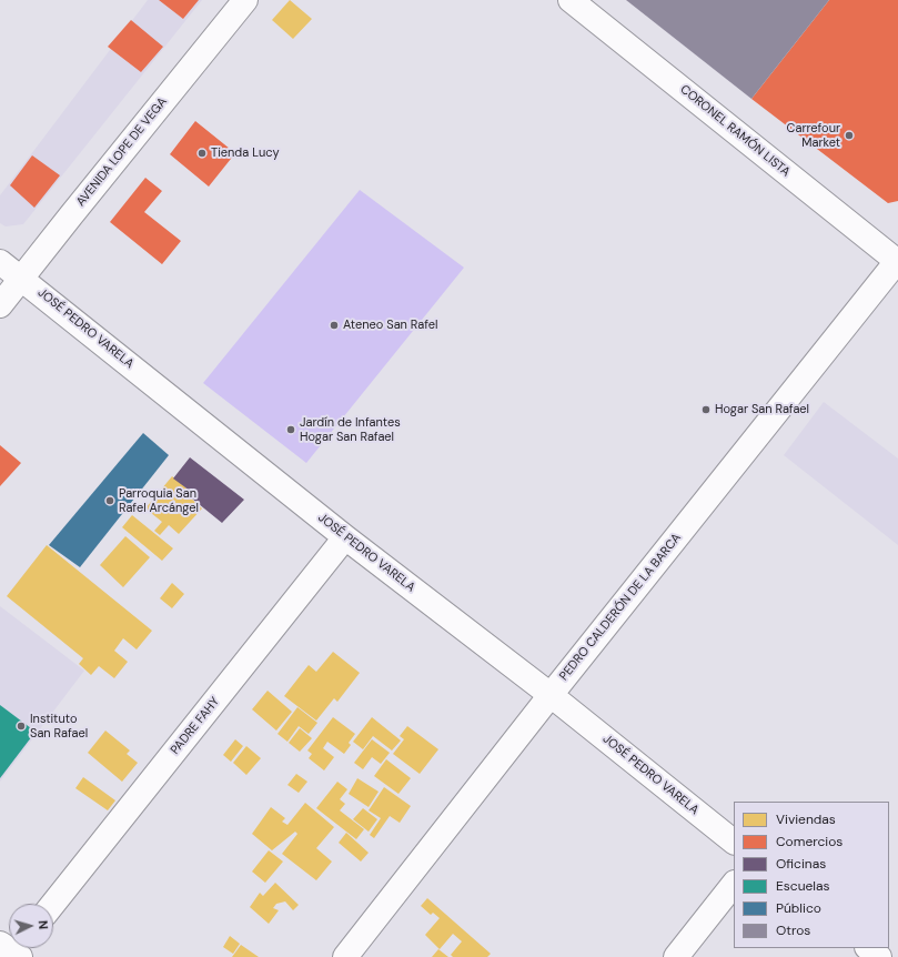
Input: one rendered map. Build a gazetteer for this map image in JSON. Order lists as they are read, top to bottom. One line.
{"streets":{"street":["CORONEL RAMÓN LISTA","AVENIDA LOPE DE VEGA","JOSÉ PEDRO VARELA","PEDRO CALDERÓN DE LA BARCA","PADRE FAHY"]},"crossings":[["CORONEL RAMÓN LISTA","PEDRO CALDERÓN DE LA BARCA"],["AVENIDA LOPE DE VEGA","JOSÉ PEDRO VARELA"],["JOSÉ PEDRO VARELA","PEDRO CALDERÓN DE LA BARCA"],["JOSÉ PEDRO VARELA","PADRE FAHY"]],"places":["Carrefour Market","Tienda Lucy","Ateneo San Rafel","Hogar San Rafael","Jardín de Infantes Hogar San Rafael","Parroquia San Rafel Arcángel","Instituto San Rafael"],"legend":["Viviendas","Comercios","Oficinas","Escuelas","Público","Otros"],"north":"right"}
